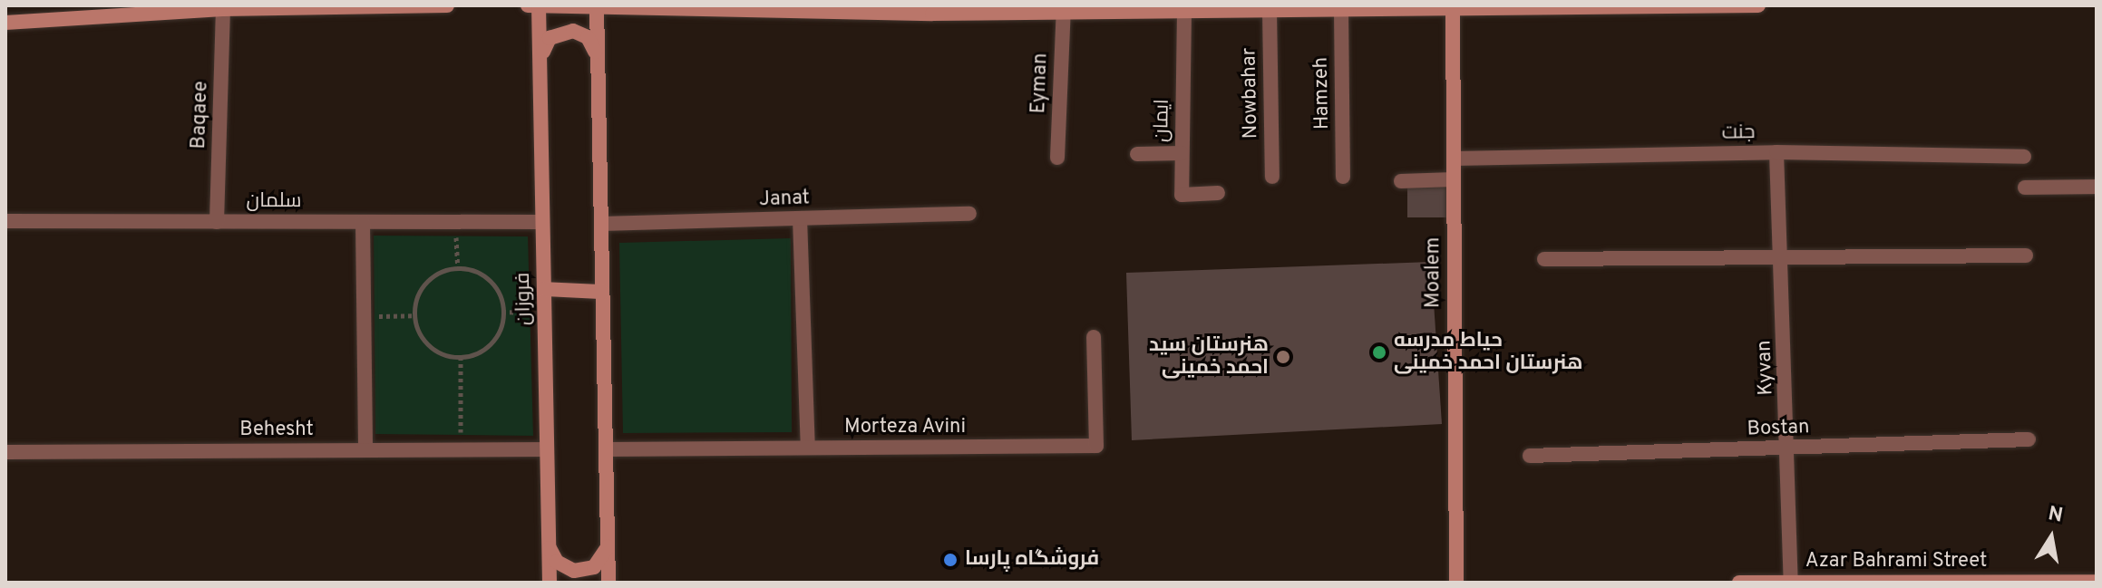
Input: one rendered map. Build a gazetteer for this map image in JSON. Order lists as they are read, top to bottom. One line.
{"streets":{"street":["Eyman","Nowbahar","Hamzeh","Baqaee","ایمان","جنت","Janat","سلمان","Moalem","فروزان","Kyvan","Morteza Avini","Bostan","Behesht","Azar Bahrami Street"]},"crossings":[["Baqaee","سلمان"],["جنت","Moalem"],["جنت","Kyvan"],["سلمان","فروزان"],["فروزان","Behesht"],["Kyvan","Bostan"],["Kyvan","Azar Bahrami Street"]],"places":["حیاط مدرسه هنرستان احمد خمینی","هنرستان سید احمد خمینی","فروشگاه پارسا"],"north":"top"}
